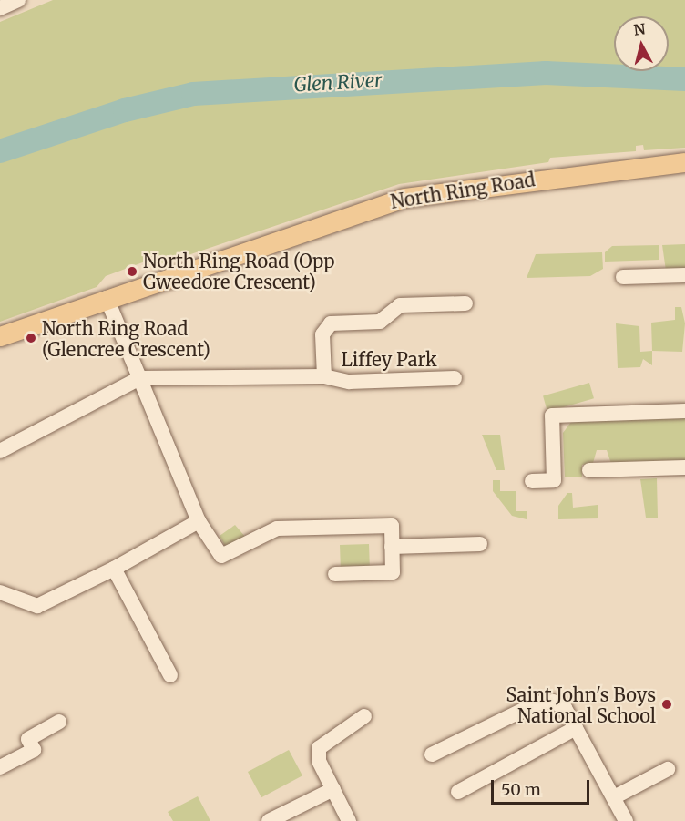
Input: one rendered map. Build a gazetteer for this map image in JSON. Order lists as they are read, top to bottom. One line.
{"streets":{"main road":["North Ring Road"],"street":["Liffey Park"]},"water":["Glen River"],"places":["North Ring Road (Opp Gweedore Crescent)","North Ring Road (Glencree Crescent)","Saint John's Boys National School"],"scale_bar":"50 m","north":"top"}
